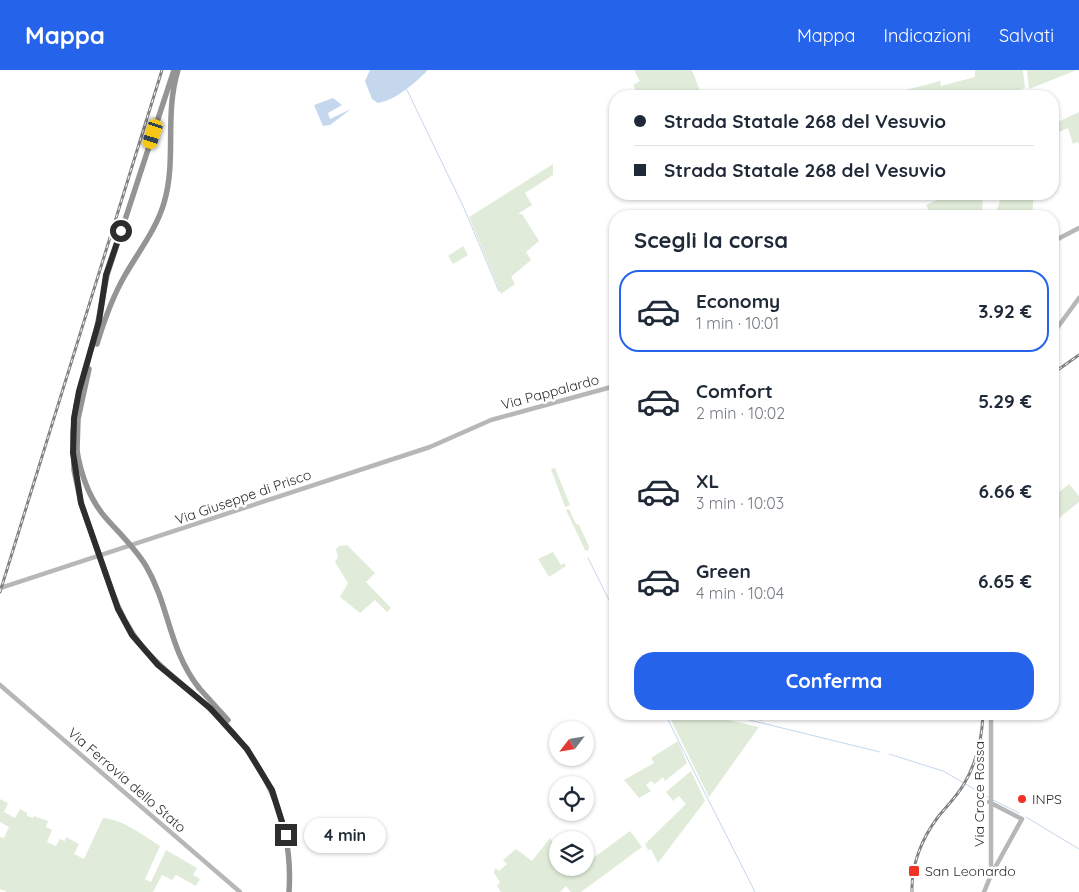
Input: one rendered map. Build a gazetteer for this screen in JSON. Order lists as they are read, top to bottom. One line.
{"streets":{"main road":["Via Pappalardo","Via Giuseppe di Prisco","Via Ferrovia dello Stato","Via Croce Rossa"]},"crossings":[["Via Pappalardo","Via Giuseppe di Prisco"]],"places":{"other":["INPS"],"transit":["San Leonardo"]},"north":"bottom left","page":{"header":"Mappa","nav":["Mappa","Indicazioni","Salvati"],"banner":["Strada Statale 268 del Vesuvio","Strada Statale 268 del Vesuvio"],"heading":"Scegli la corsa","list":[{"name":"Economy","note":"1 min · 10:01","value":"3.92 €"},{"name":"Comfort","note":"2 min · 10:02","value":"5.29 €"},{"name":"XL","note":"3 min · 10:03","value":"6.66 €"},{"name":"Green","note":"4 min · 10:04","value":"6.65 €"}],"buttons":"Conferma","bubble":"4 min"}}
